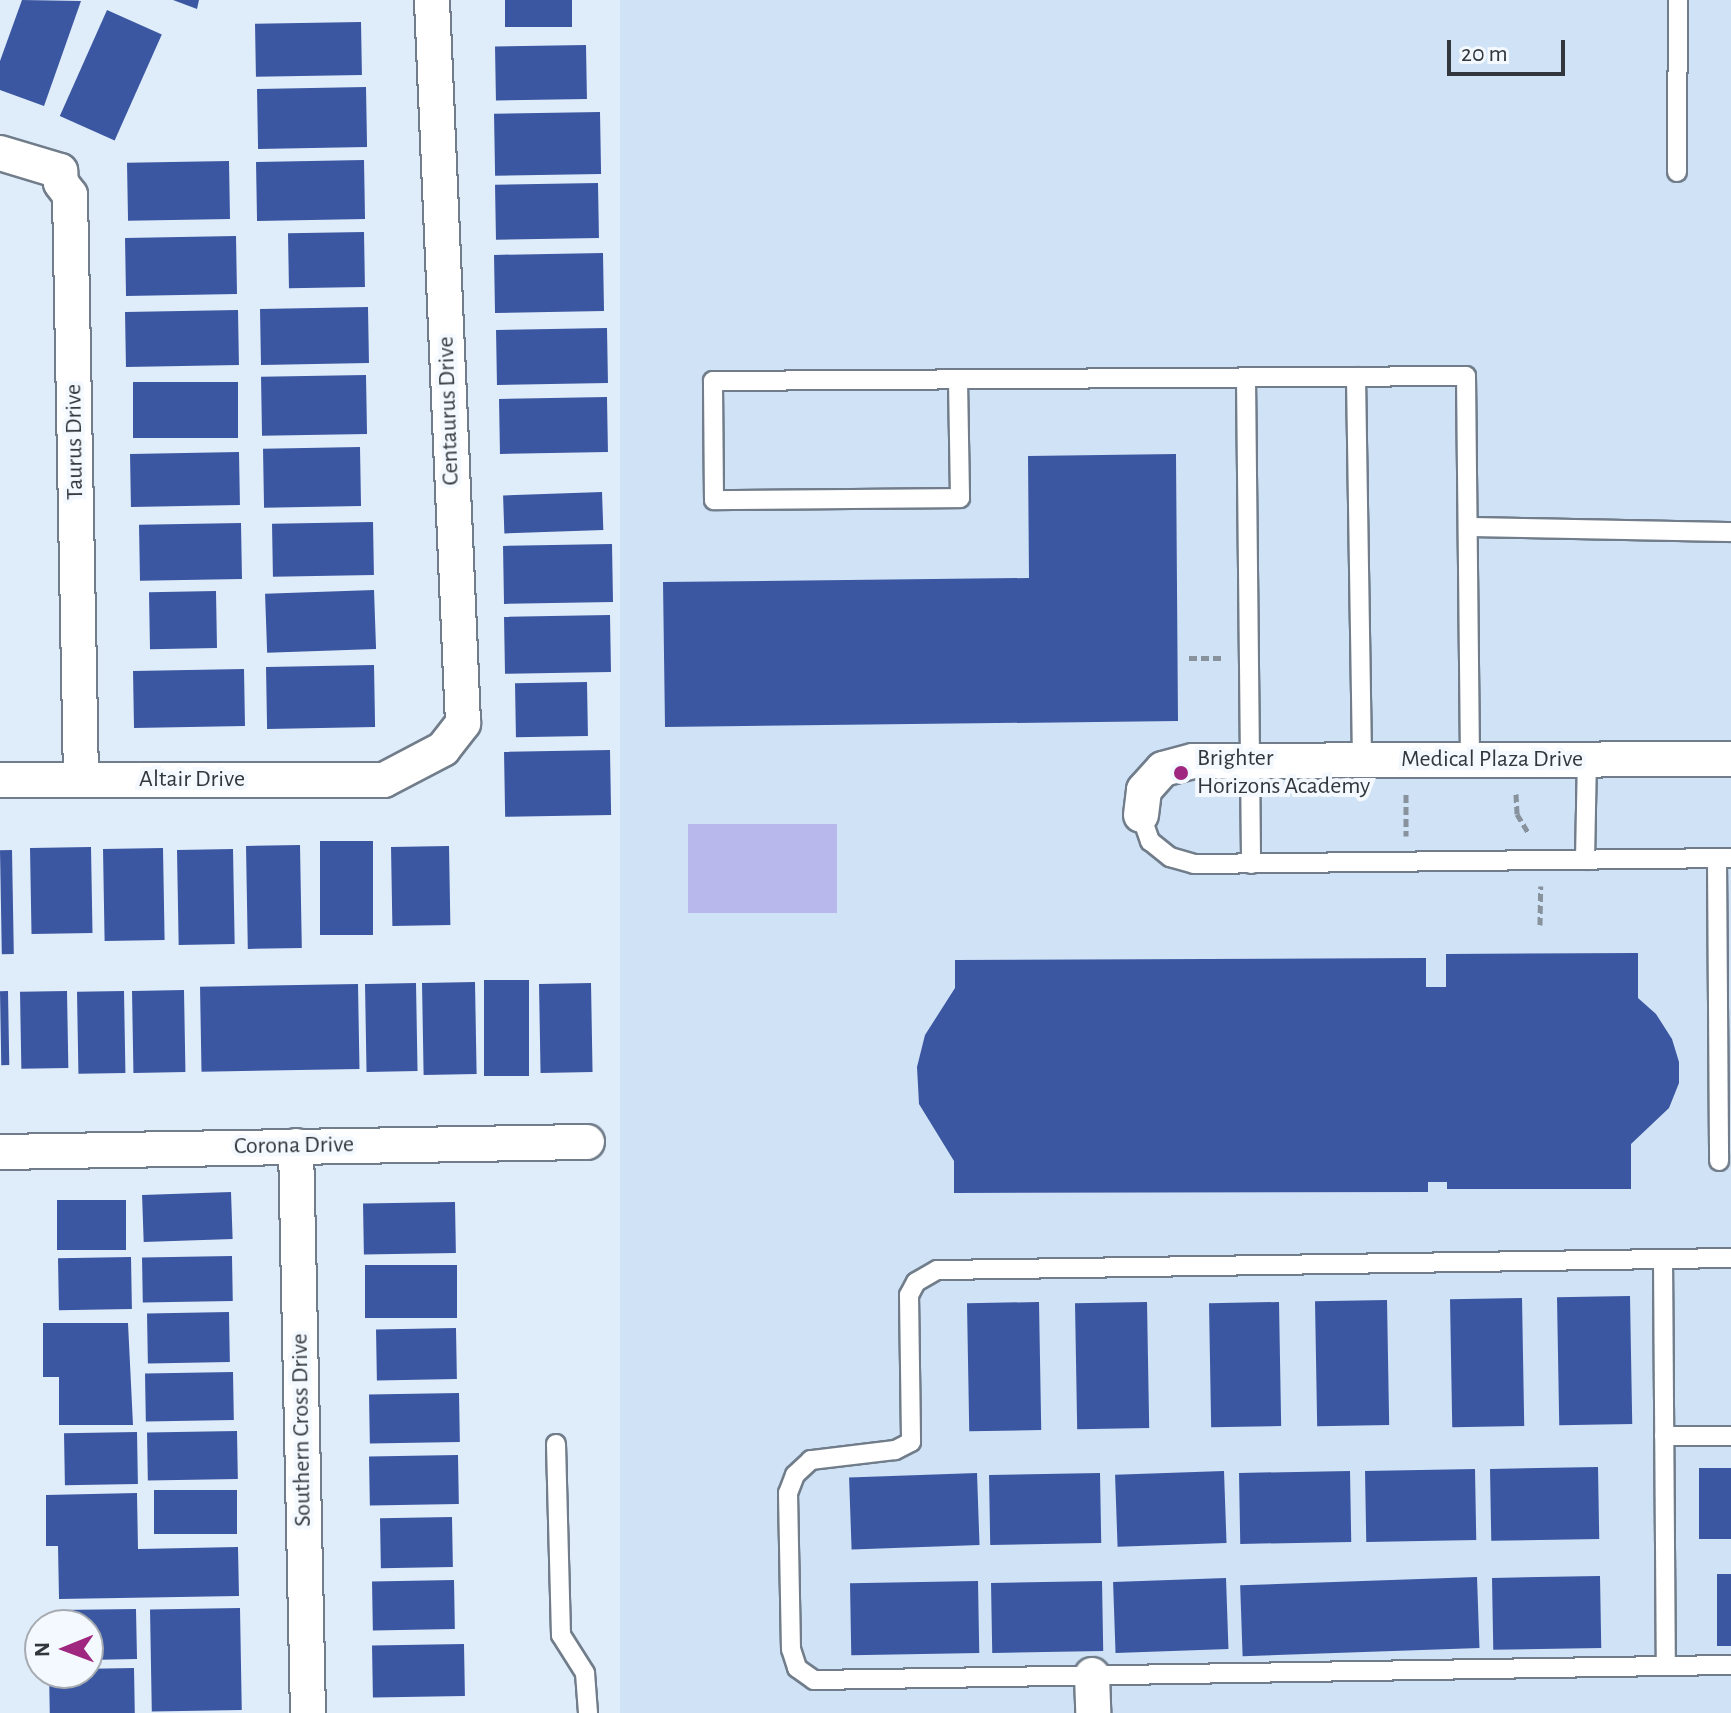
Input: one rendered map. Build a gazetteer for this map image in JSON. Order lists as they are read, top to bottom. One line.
{"streets":{"street":["Centaurus Drive","Taurus Drive","Medical Plaza Drive","Altair Drive","Corona Drive","Southern Cross Drive"]},"crossings":[["Centaurus Drive","Altair Drive"],["Taurus Drive","Altair Drive"],["Corona Drive","Southern Cross Drive"]],"places":["Brighter Horizons Academy"],"scale_bar":"20 m","north":"left"}
